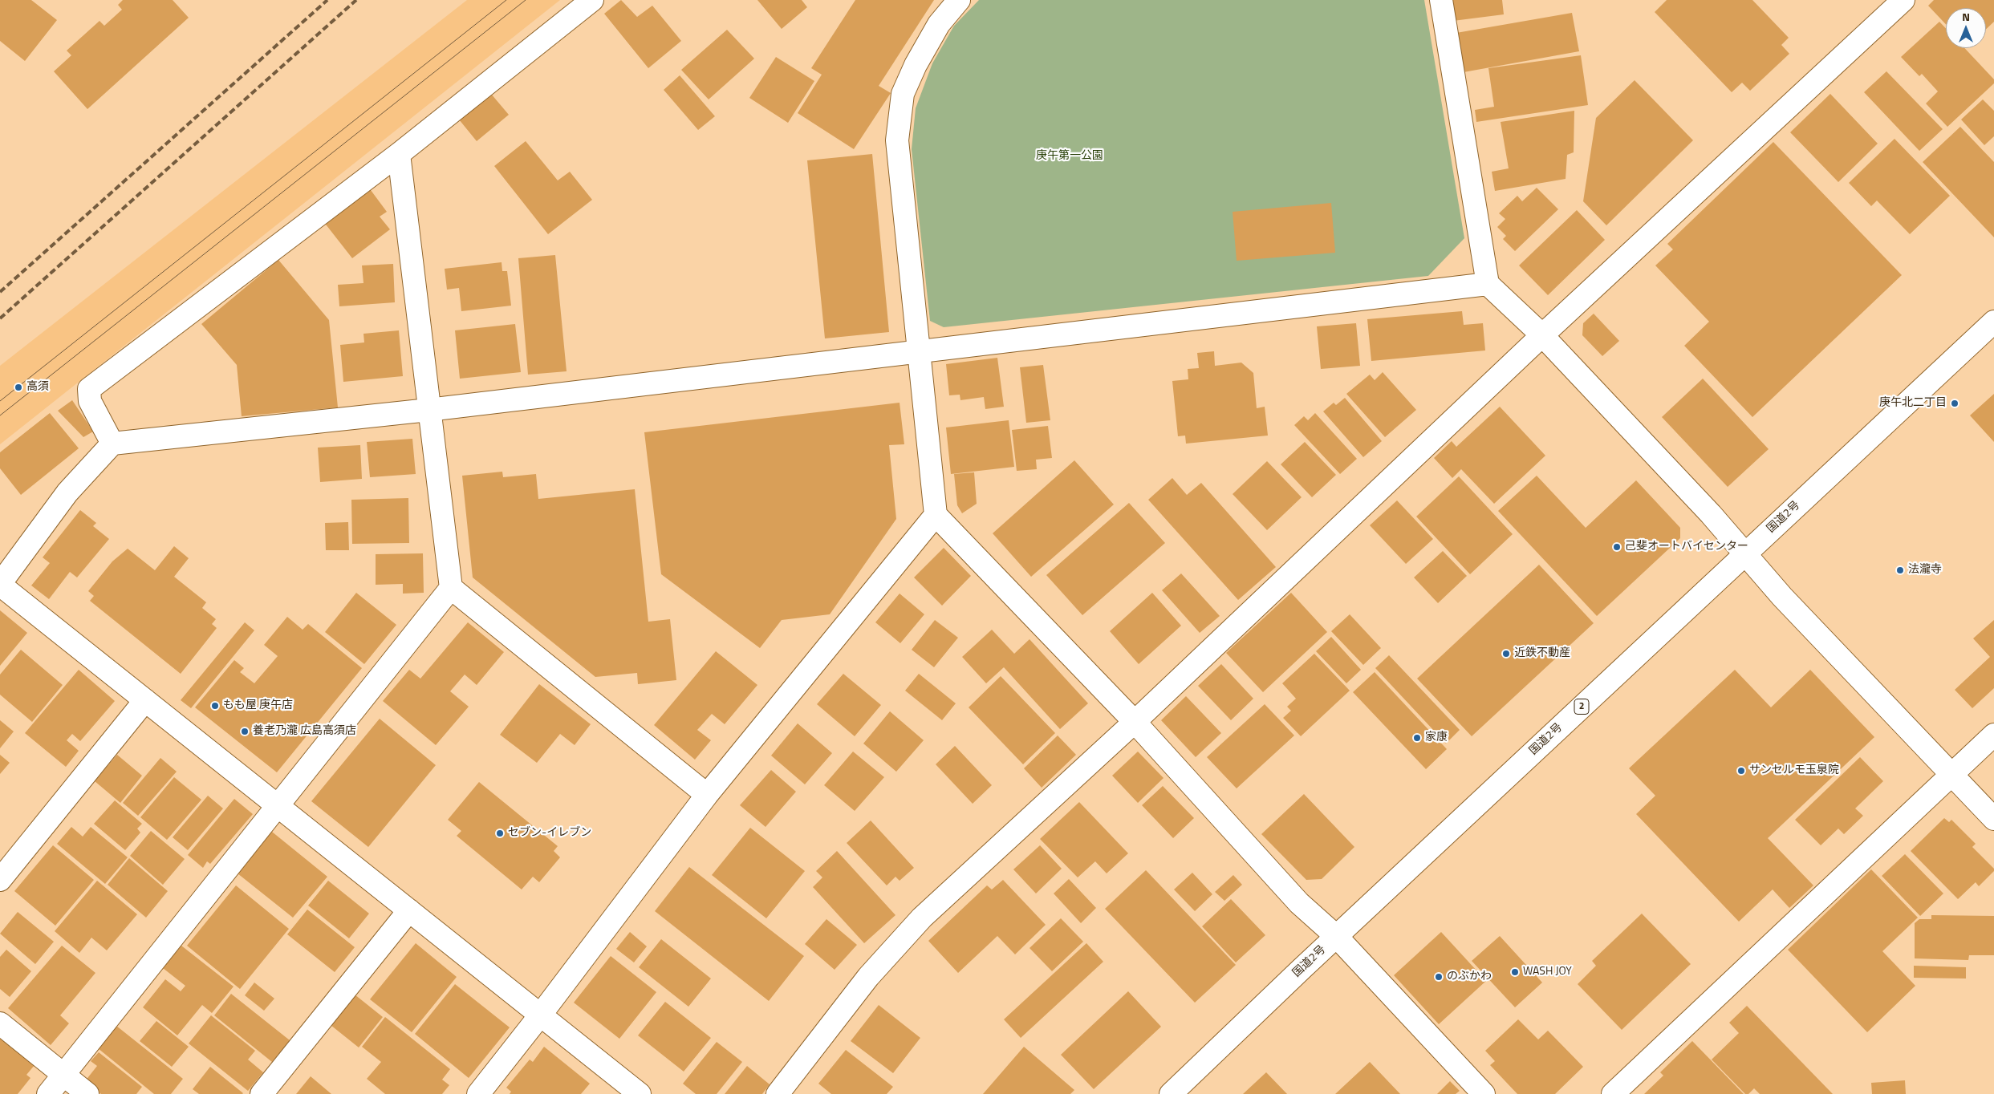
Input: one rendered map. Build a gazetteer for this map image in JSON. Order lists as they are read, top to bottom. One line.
{"streets":{"main road":["国道2号","2"]},"parks":["庚午第一公園"],"places":["高須","庚午北二丁目","己斐オートバイセンター","法瀧寺","近鉄不動産","もも屋 庚午店","養老乃瀧 広島高須店","家康","サンセルモ玉泉院","セブン-イレブン","WASH JOY","のぶかわ"],"north":"top"}
